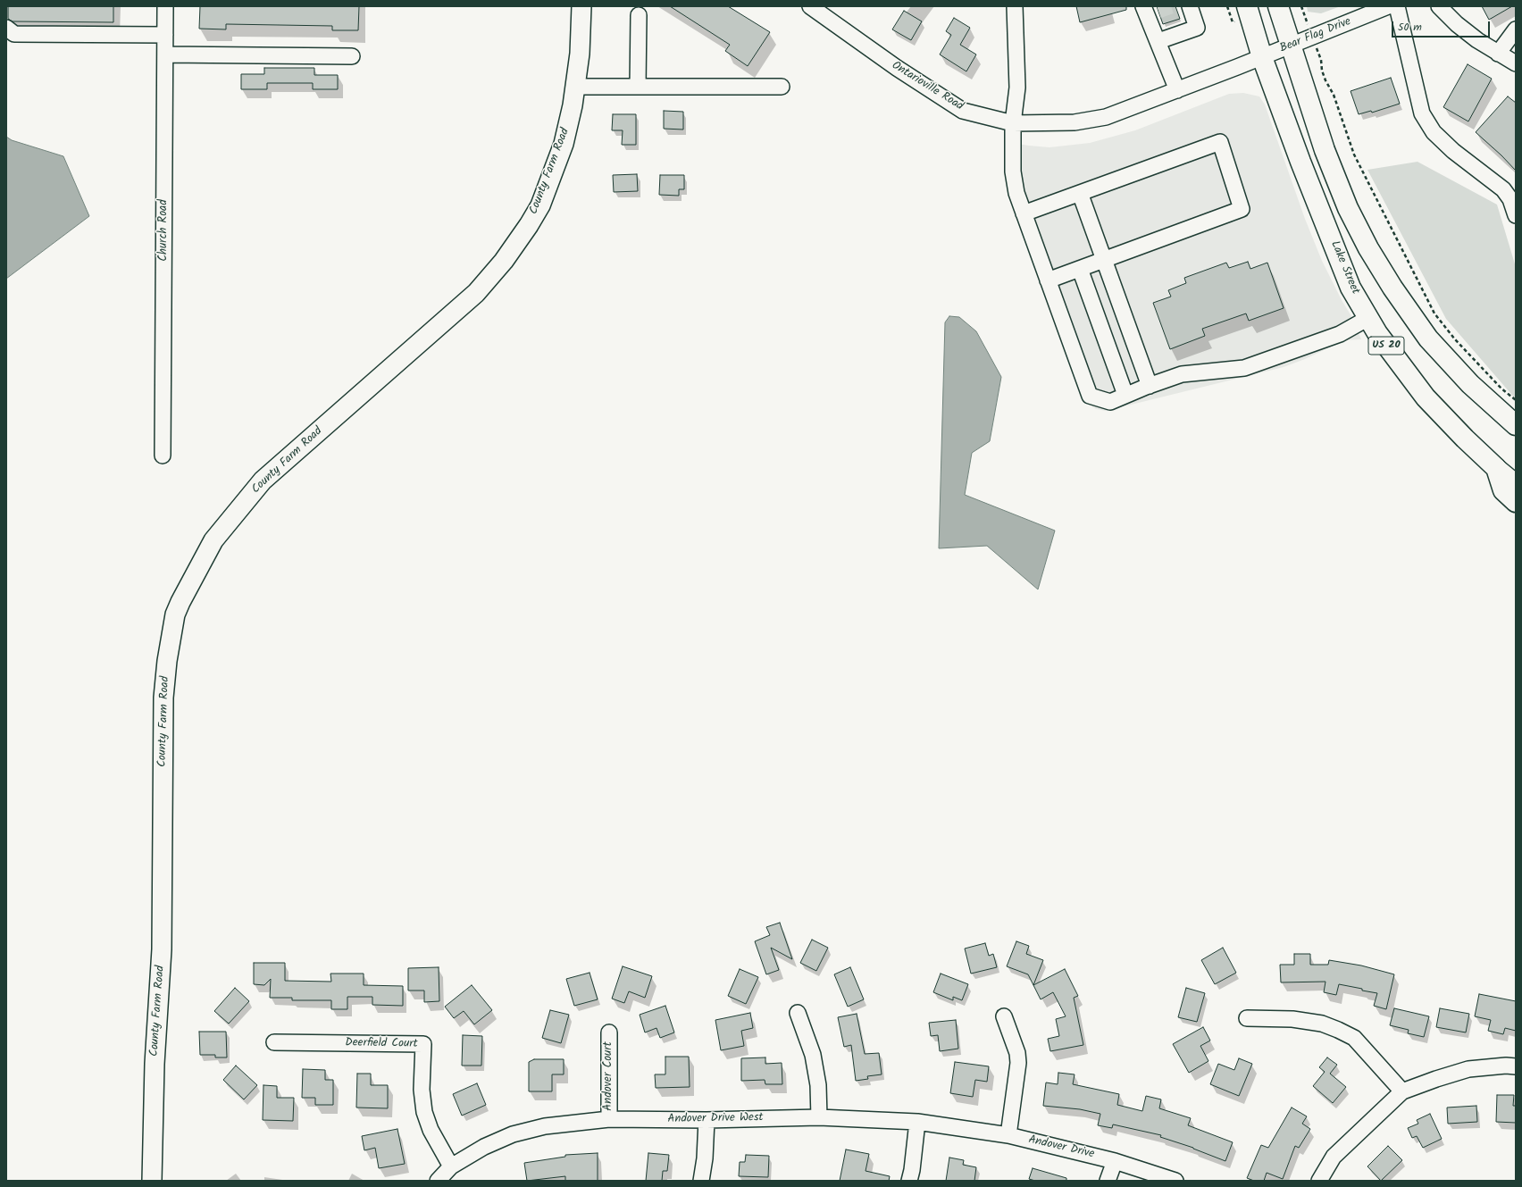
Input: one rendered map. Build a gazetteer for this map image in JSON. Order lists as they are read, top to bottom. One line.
{"streets":{"highway":["Lake Street","US 20"],"main road":["County Farm Road"],"street":["Bear Flag Drive","Ontarioville Road","Church Road","Deerfield Court","Andover Court","Andover Drive West","Andover Drive"]},"crossings":[["Bear Flag Drive","Ontarioville Road"],["Bear Flag Drive","Lake Street"],["Ontarioville Road","Lake Street"],["Deerfield Court","Andover Drive West"],["Andover Court","Andover Drive West"],["Andover Drive West","Andover Drive"]],"scale_bar":"50 m"}
